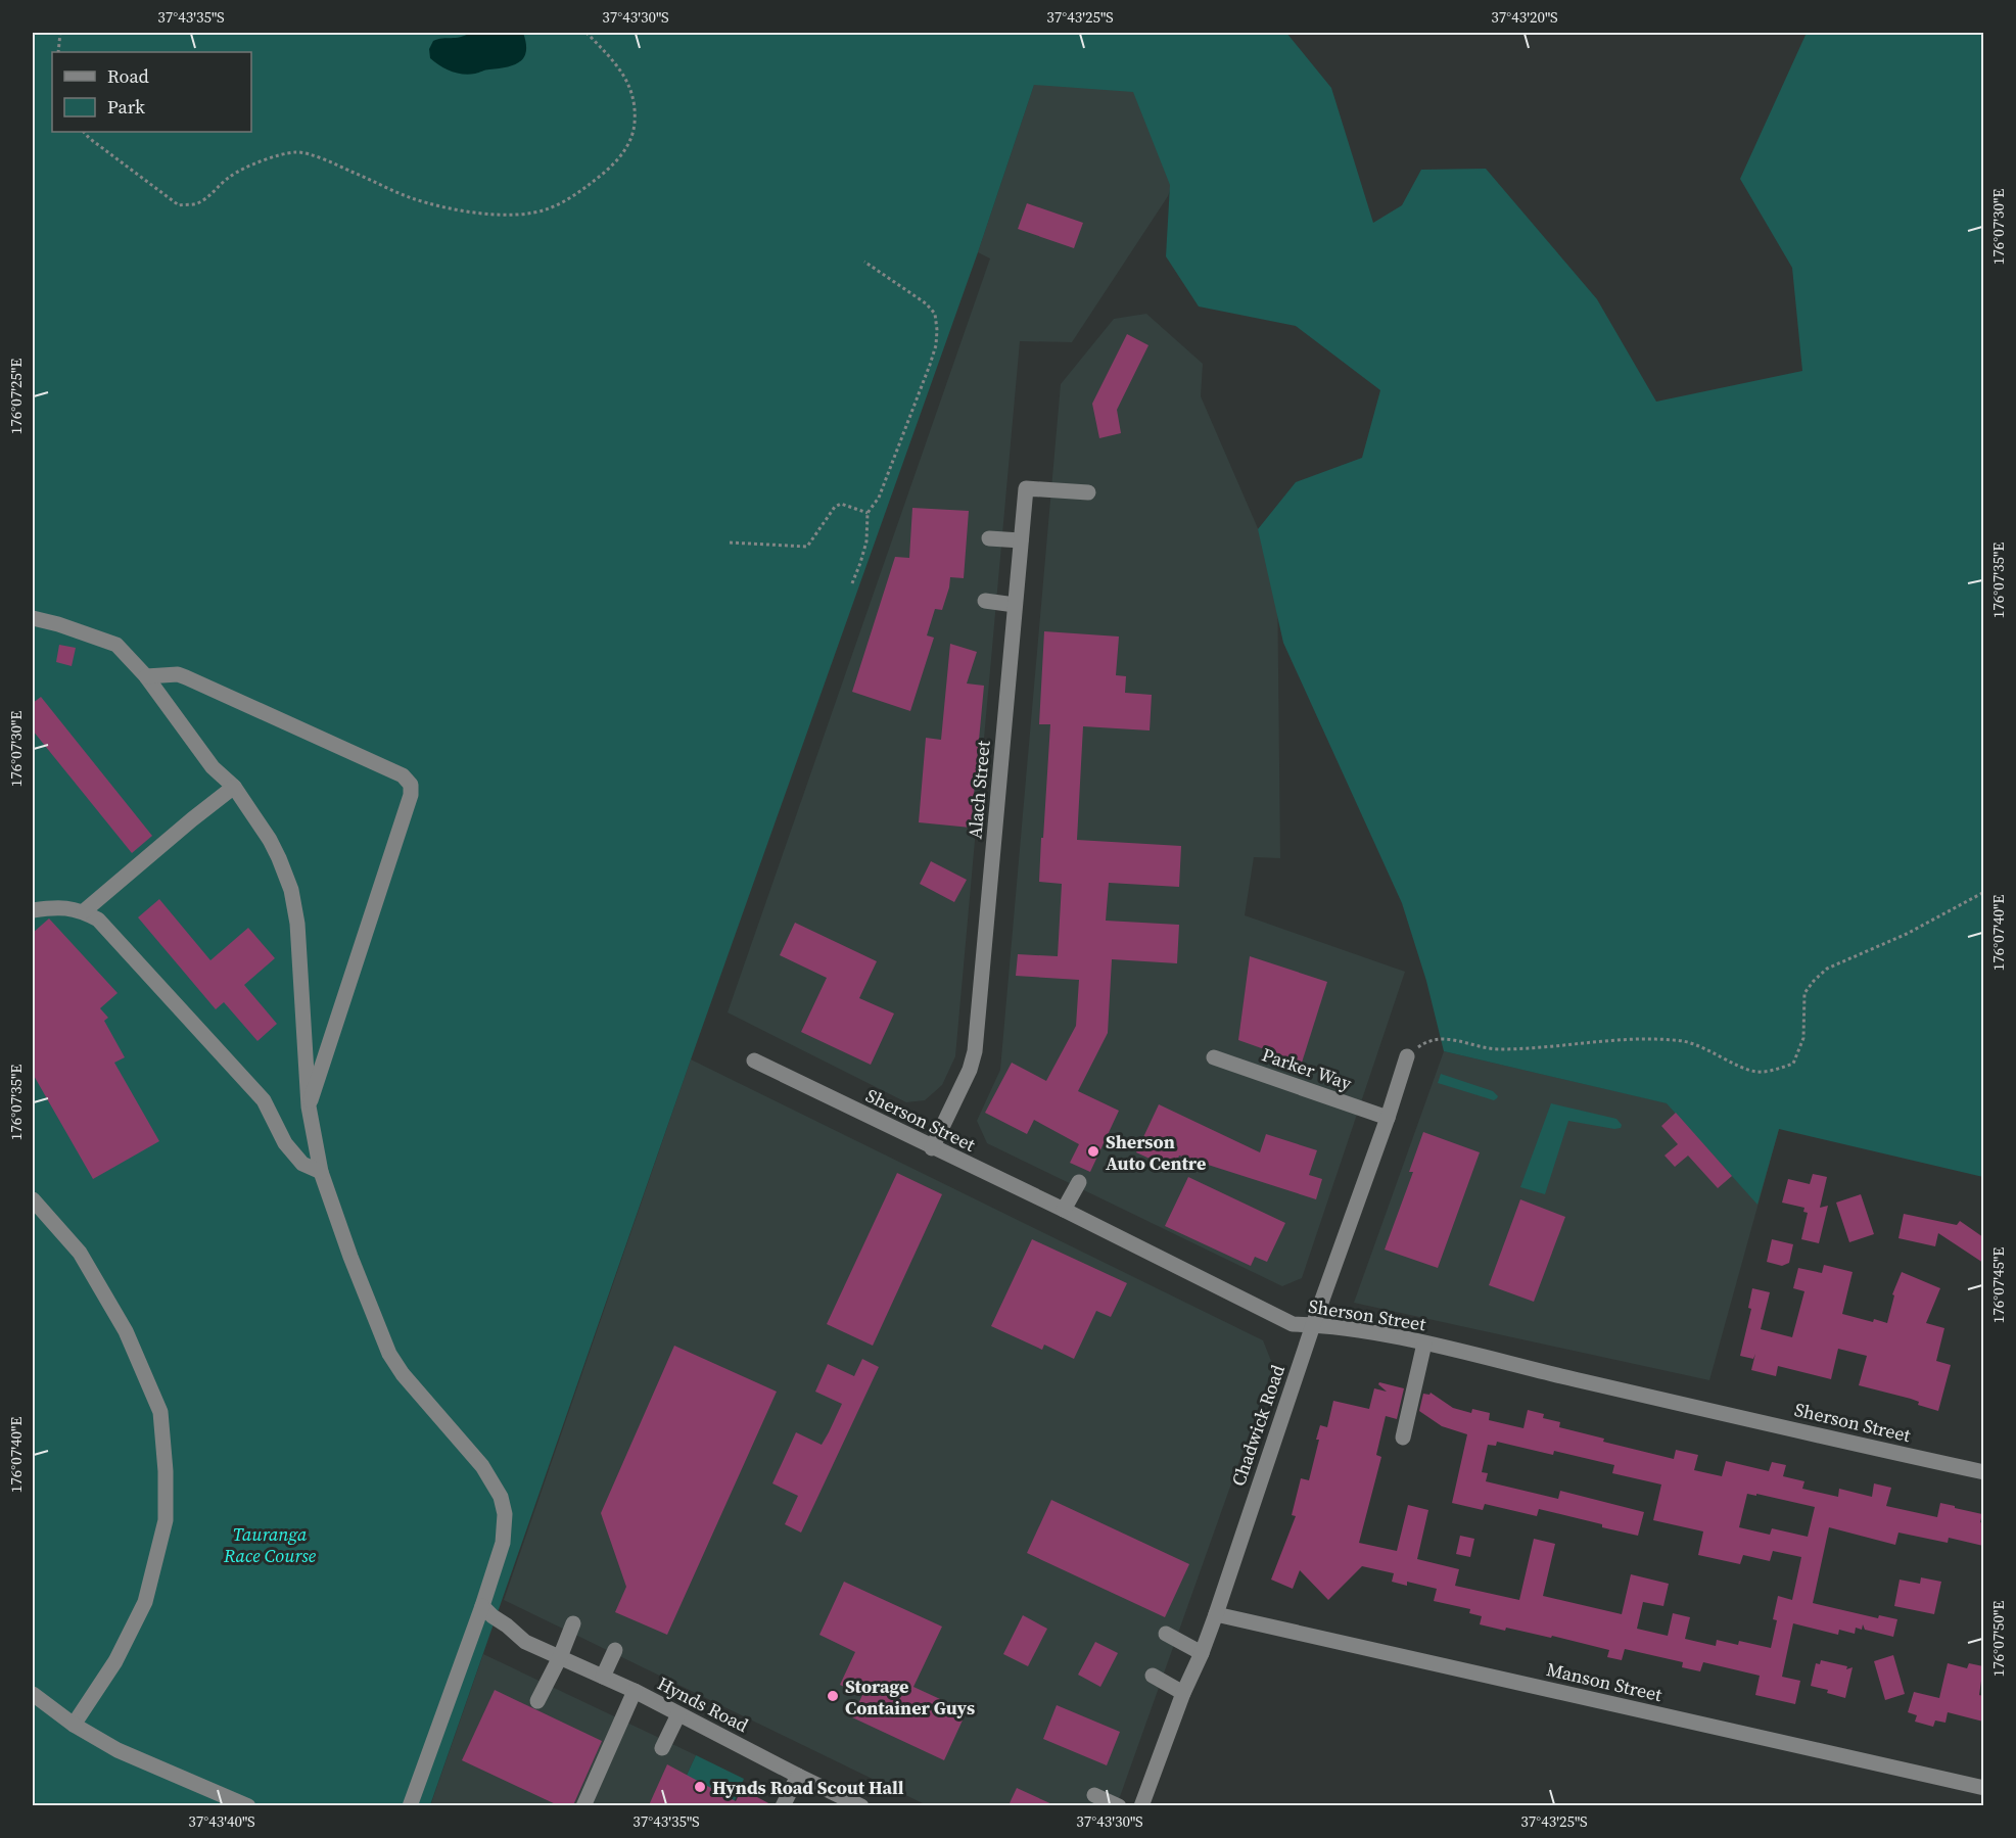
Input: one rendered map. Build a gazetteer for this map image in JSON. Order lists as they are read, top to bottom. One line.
{"streets":{"street":["Alach Street","Parker Way","Sherson Street","Chadwick Road","Manson Street","Hynds Road"]},"crossings":[["Alach Street","Sherson Street"],["Parker Way","Chadwick Road"],["Sherson Street","Chadwick Road"],["Chadwick Road","Manson Street"]],"parks":["Tauranga Race Course"],"places":["Sherson Auto Centre","Storage Container Guys","Hynds Road Scout Hall"],"legend":["Road","Park"],"coordinates":["37°43'35\"S","37°43'30\"S","37°43'25\"S","37°43'20\"S","176°07'30\"E","176°07'25\"E","176°07'35\"E","176°07'40\"E","176°07'45\"E","176°07'50\"E","37°43'40\"S"]}
